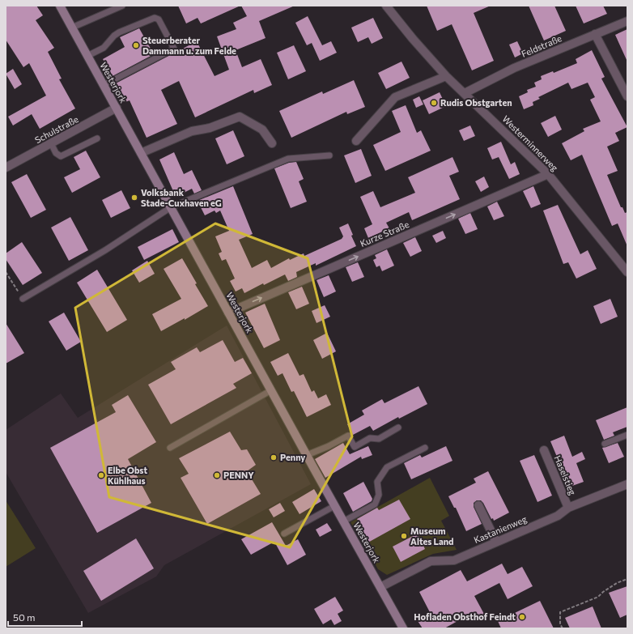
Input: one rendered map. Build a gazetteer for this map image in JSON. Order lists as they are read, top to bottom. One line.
{"streets":{"main road":["Westerjork"],"street":["Feldstraße","Schulstraße","Westerminnerweg","Kurze Straße","Haselstieg","Kastanienweg"]},"crossings":[["Feldstraße","Westerminnerweg"],["Westerjork","Schulstraße"],["Westerjork","Kurze Straße"],["Westerjork","Kastanienweg"],["Westerminnerweg","Kurze Straße"],["Haselstieg","Kastanienweg"]],"one_way":["Kurze Straße"],"places":["Steuerberater Dammann u. zum Felde","Rudis Obstgarten","Volksbank Stade-Cuxhaven eG","Penny","Elbe Obst Kühlhaus","PENNY","Museum Altes Land","Hofladen Obsthof Feindt"],"scale_bar":"50 m"}
